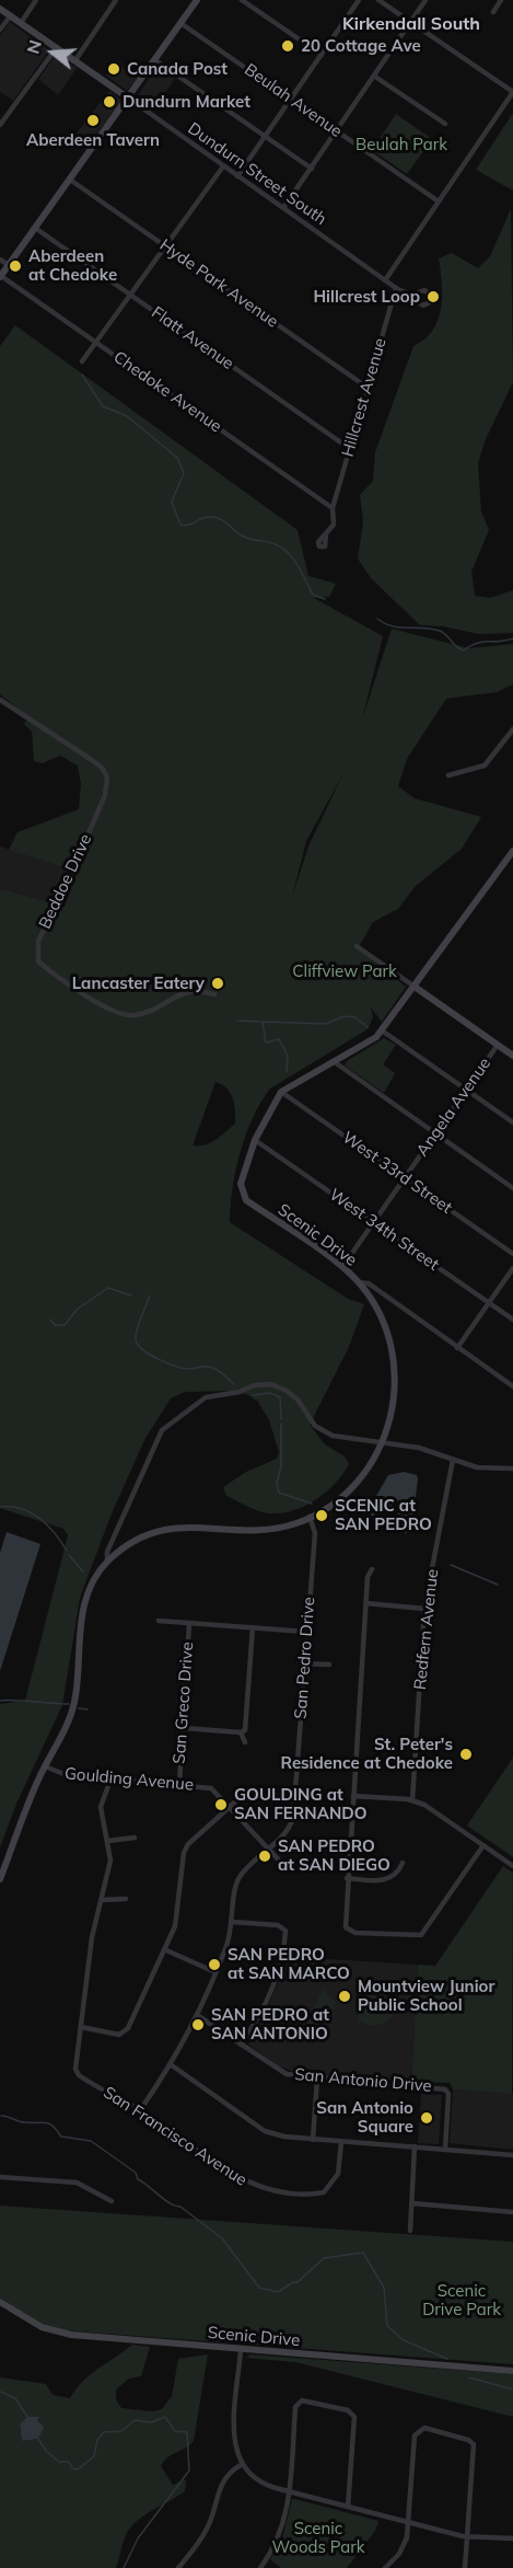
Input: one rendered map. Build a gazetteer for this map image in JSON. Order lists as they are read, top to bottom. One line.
{"streets":{"street":["Beulah Avenue","Dundurn Street South","Hyde Park Avenue","Flatt Avenue","Chedoke Avenue","Hillcrest Avenue","Beddoe Drive","Angela Avenue","West 33rd Street","West 34th Street","Scenic Drive","Redfern Avenue","San Pedro Drive","San Greco Drive","Goulding Avenue","San Antonio Drive","San Francisco Avenue"]},"crossings":[["Dundurn Street South","Hillcrest Avenue"],["Hyde Park Avenue","Hillcrest Avenue"],["Flatt Avenue","Hillcrest Avenue"],["Chedoke Avenue","Hillcrest Avenue"],["Angela Avenue","West 33rd Street"],["Angela Avenue","West 34th Street"],["Angela Avenue","Scenic Drive"],["West 33rd Street","Scenic Drive"],["West 34th Street","Scenic Drive"],["Scenic Drive","San Pedro Drive"],["Scenic Drive","Goulding Avenue"],["San Pedro Drive","Goulding Avenue"],["San Pedro Drive","San Antonio Drive"],["San Pedro Drive","San Francisco Avenue"],["San Greco Drive","Goulding Avenue"],["Goulding Avenue","San Francisco Avenue"]],"districts":["Kirkendall South"],"parks":["Beulah Park","Cliffview Park","Scenic Drive Park","Scenic Woods Park"],"places":["20 Cottage Ave","Canada Post","Dundurn Market","Aberdeen Tavern","Aberdeen at Chedoke","Hillcrest Loop","Lancaster Eatery","SCENIC at SAN PEDRO","St. Peter's Residence at Chedoke","GOULDING at SAN FERNANDO","SAN PEDRO at SAN DIEGO","SAN PEDRO at SAN MARCO","Mountview Junior Public School","SAN PEDRO at SAN ANTONIO","San Antonio Square"],"north":"left"}
